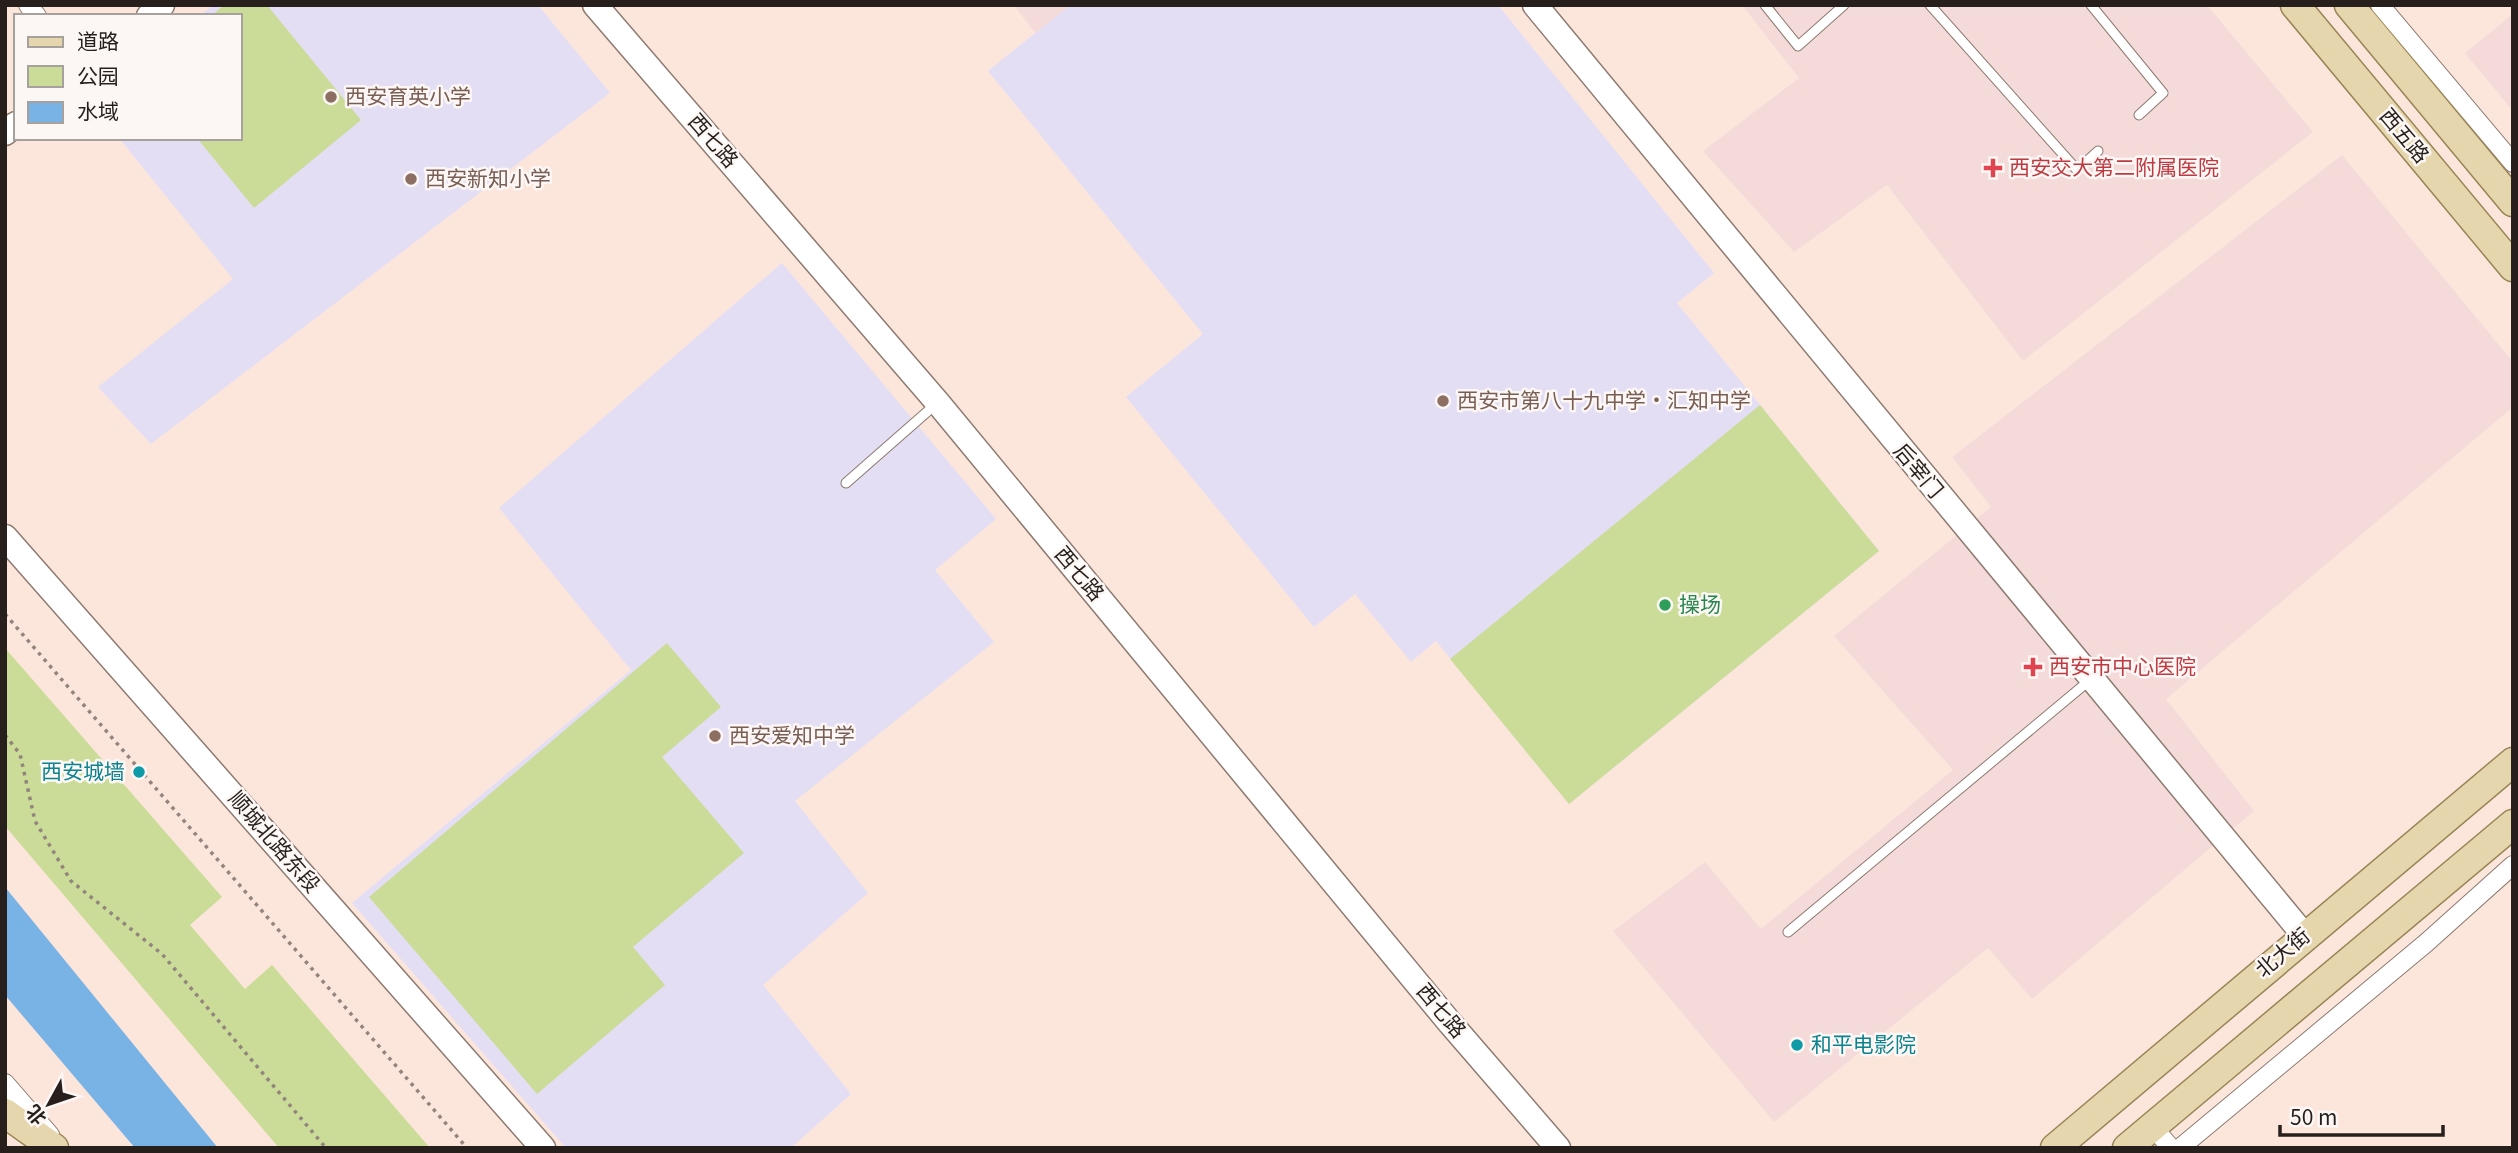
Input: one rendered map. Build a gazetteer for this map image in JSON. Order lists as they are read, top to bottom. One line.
{"streets":{"main road":["西五路","北大街"],"street":["西七路","后宰门","顺城北路东段"]},"crossings":[["后宰门","北大街"]],"places":{"other":["西安育英小学","西安新知小学","西安市第八十九中学·汇知中学","操场","西安爱知中学","西安城墙","和平电影院"],"health":["西安交大第二附属医院","西安市中心医院"]},"legend":["道路","公园","水域"],"scale_bar":"50 m","north":"bottom left"}
